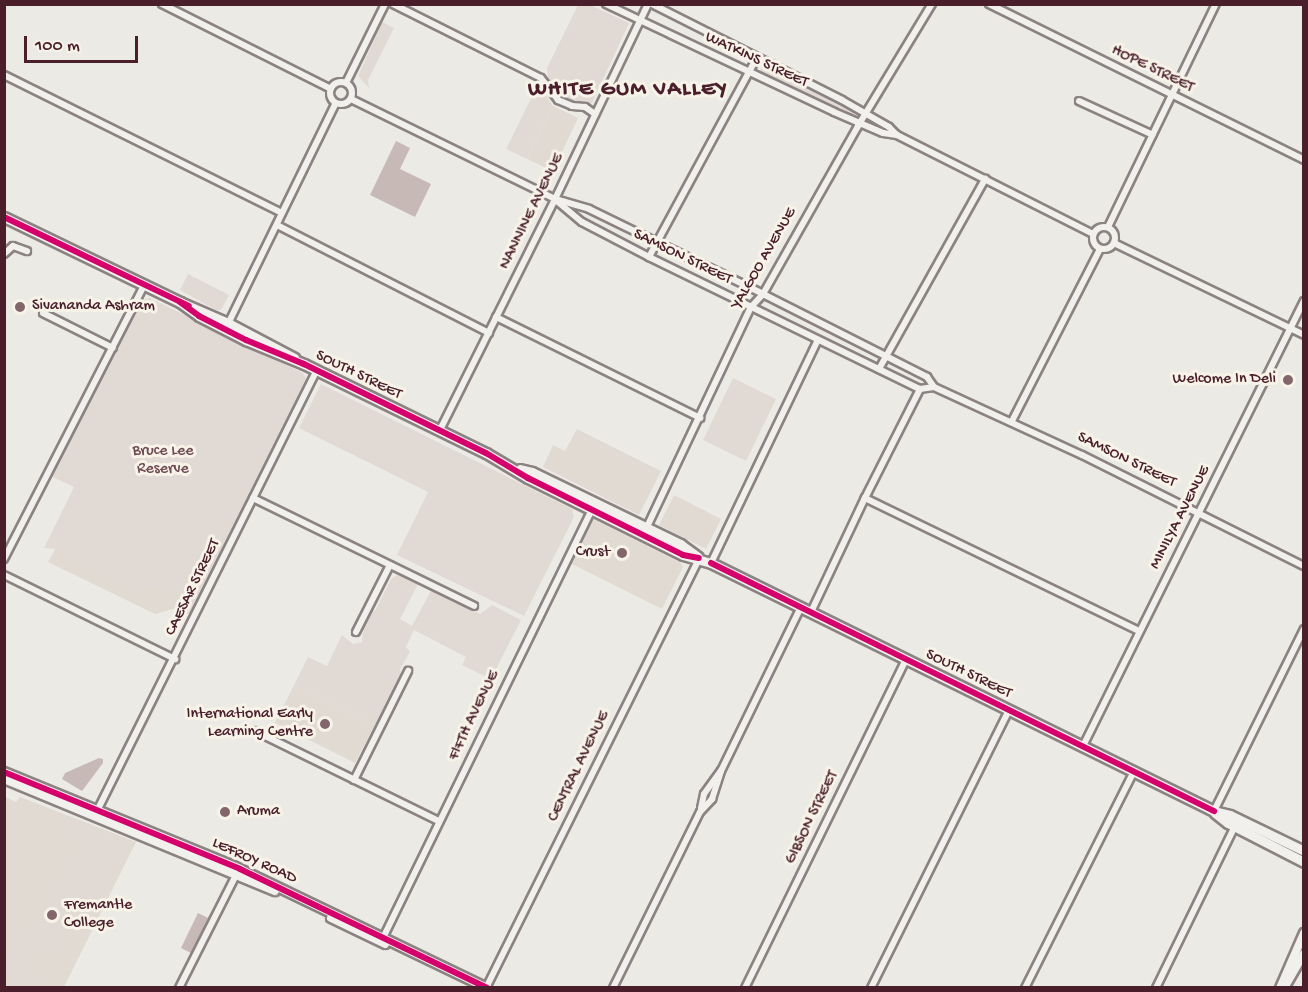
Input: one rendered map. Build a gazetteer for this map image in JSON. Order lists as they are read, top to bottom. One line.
{"streets":{"main road":["SOUTH STREET"],"street":["WATKINS STREET","HOPE STREET","NANNINE AVENUE","SAMSON STREET","YALGOO AVENUE","MINILYA AVENUE","CAESAR STREET","FIFTH AVENUE","CENTRAL AVENUE","GIBSON STREET","LEFROY ROAD"]},"crossings":[["WATKINS STREET","NANNINE AVENUE"],["WATKINS STREET","YALGOO AVENUE"],["NANNINE AVENUE","SAMSON STREET"],["NANNINE AVENUE","SOUTH STREET"],["SAMSON STREET","YALGOO AVENUE"],["SAMSON STREET","MINILYA AVENUE"],["YALGOO AVENUE","SOUTH STREET"],["SOUTH STREET","MINILYA AVENUE"],["SOUTH STREET","CAESAR STREET"],["SOUTH STREET","FIFTH AVENUE"],["SOUTH STREET","CENTRAL AVENUE"],["SOUTH STREET","GIBSON STREET"],["CAESAR STREET","LEFROY ROAD"],["FIFTH AVENUE","LEFROY ROAD"],["CENTRAL AVENUE","LEFROY ROAD"]],"districts":["WHITE GUM VALLEY"],"parks":["Bruce Lee Reserve"],"places":["Sivananda Ashram","Welcome In Deli","Crust","International Early Learning Centre","Aruma","Fremantle College"],"scale_bar":"100 m"}
